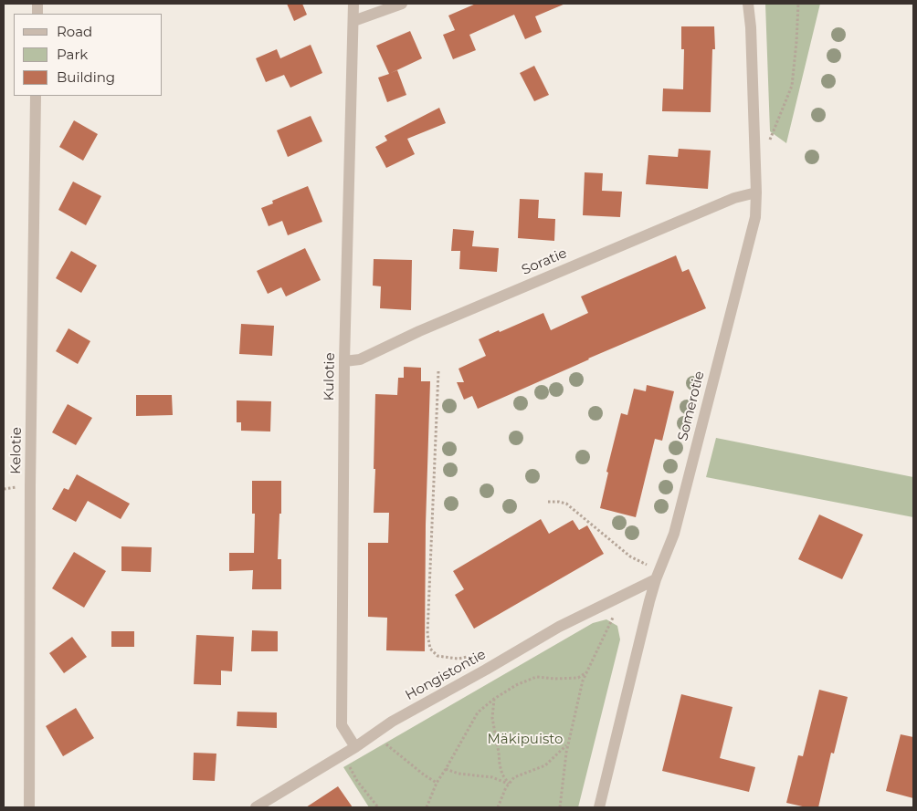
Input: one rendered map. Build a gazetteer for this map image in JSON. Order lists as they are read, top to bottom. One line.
{"streets":{"street":["Soratie","Kulotie","Somerotie","Kelotie","Hongistontie"]},"crossings":[["Soratie","Kulotie"],["Soratie","Somerotie"],["Kulotie","Hongistontie"],["Somerotie","Hongistontie"]],"parks":["Mäkipuisto"],"legend":["Road","Park","Building"]}
